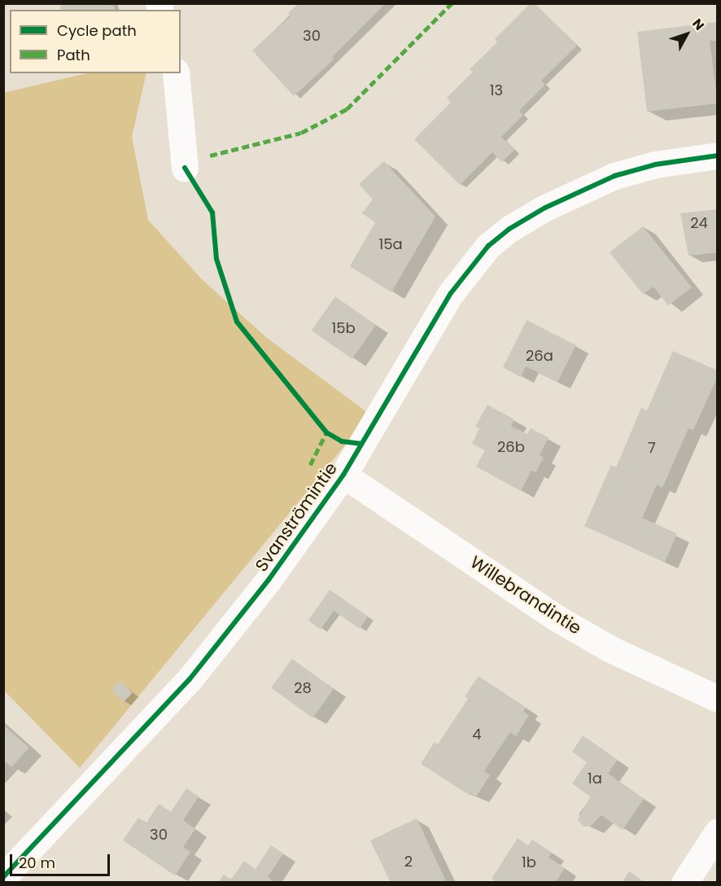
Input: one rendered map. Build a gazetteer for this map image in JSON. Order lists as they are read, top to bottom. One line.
{"streets":{"street":["Svanströmintie","Willebrandintie"]},"crossings":[["Svanströmintie","Willebrandintie"]],"house_numbers":["30","13","24","15a","15b","26a","26b","7","28","4","1a","30","2","1b"],"legend":["Cycle path","Path"],"scale_bar":"20 m","north":"top right"}
